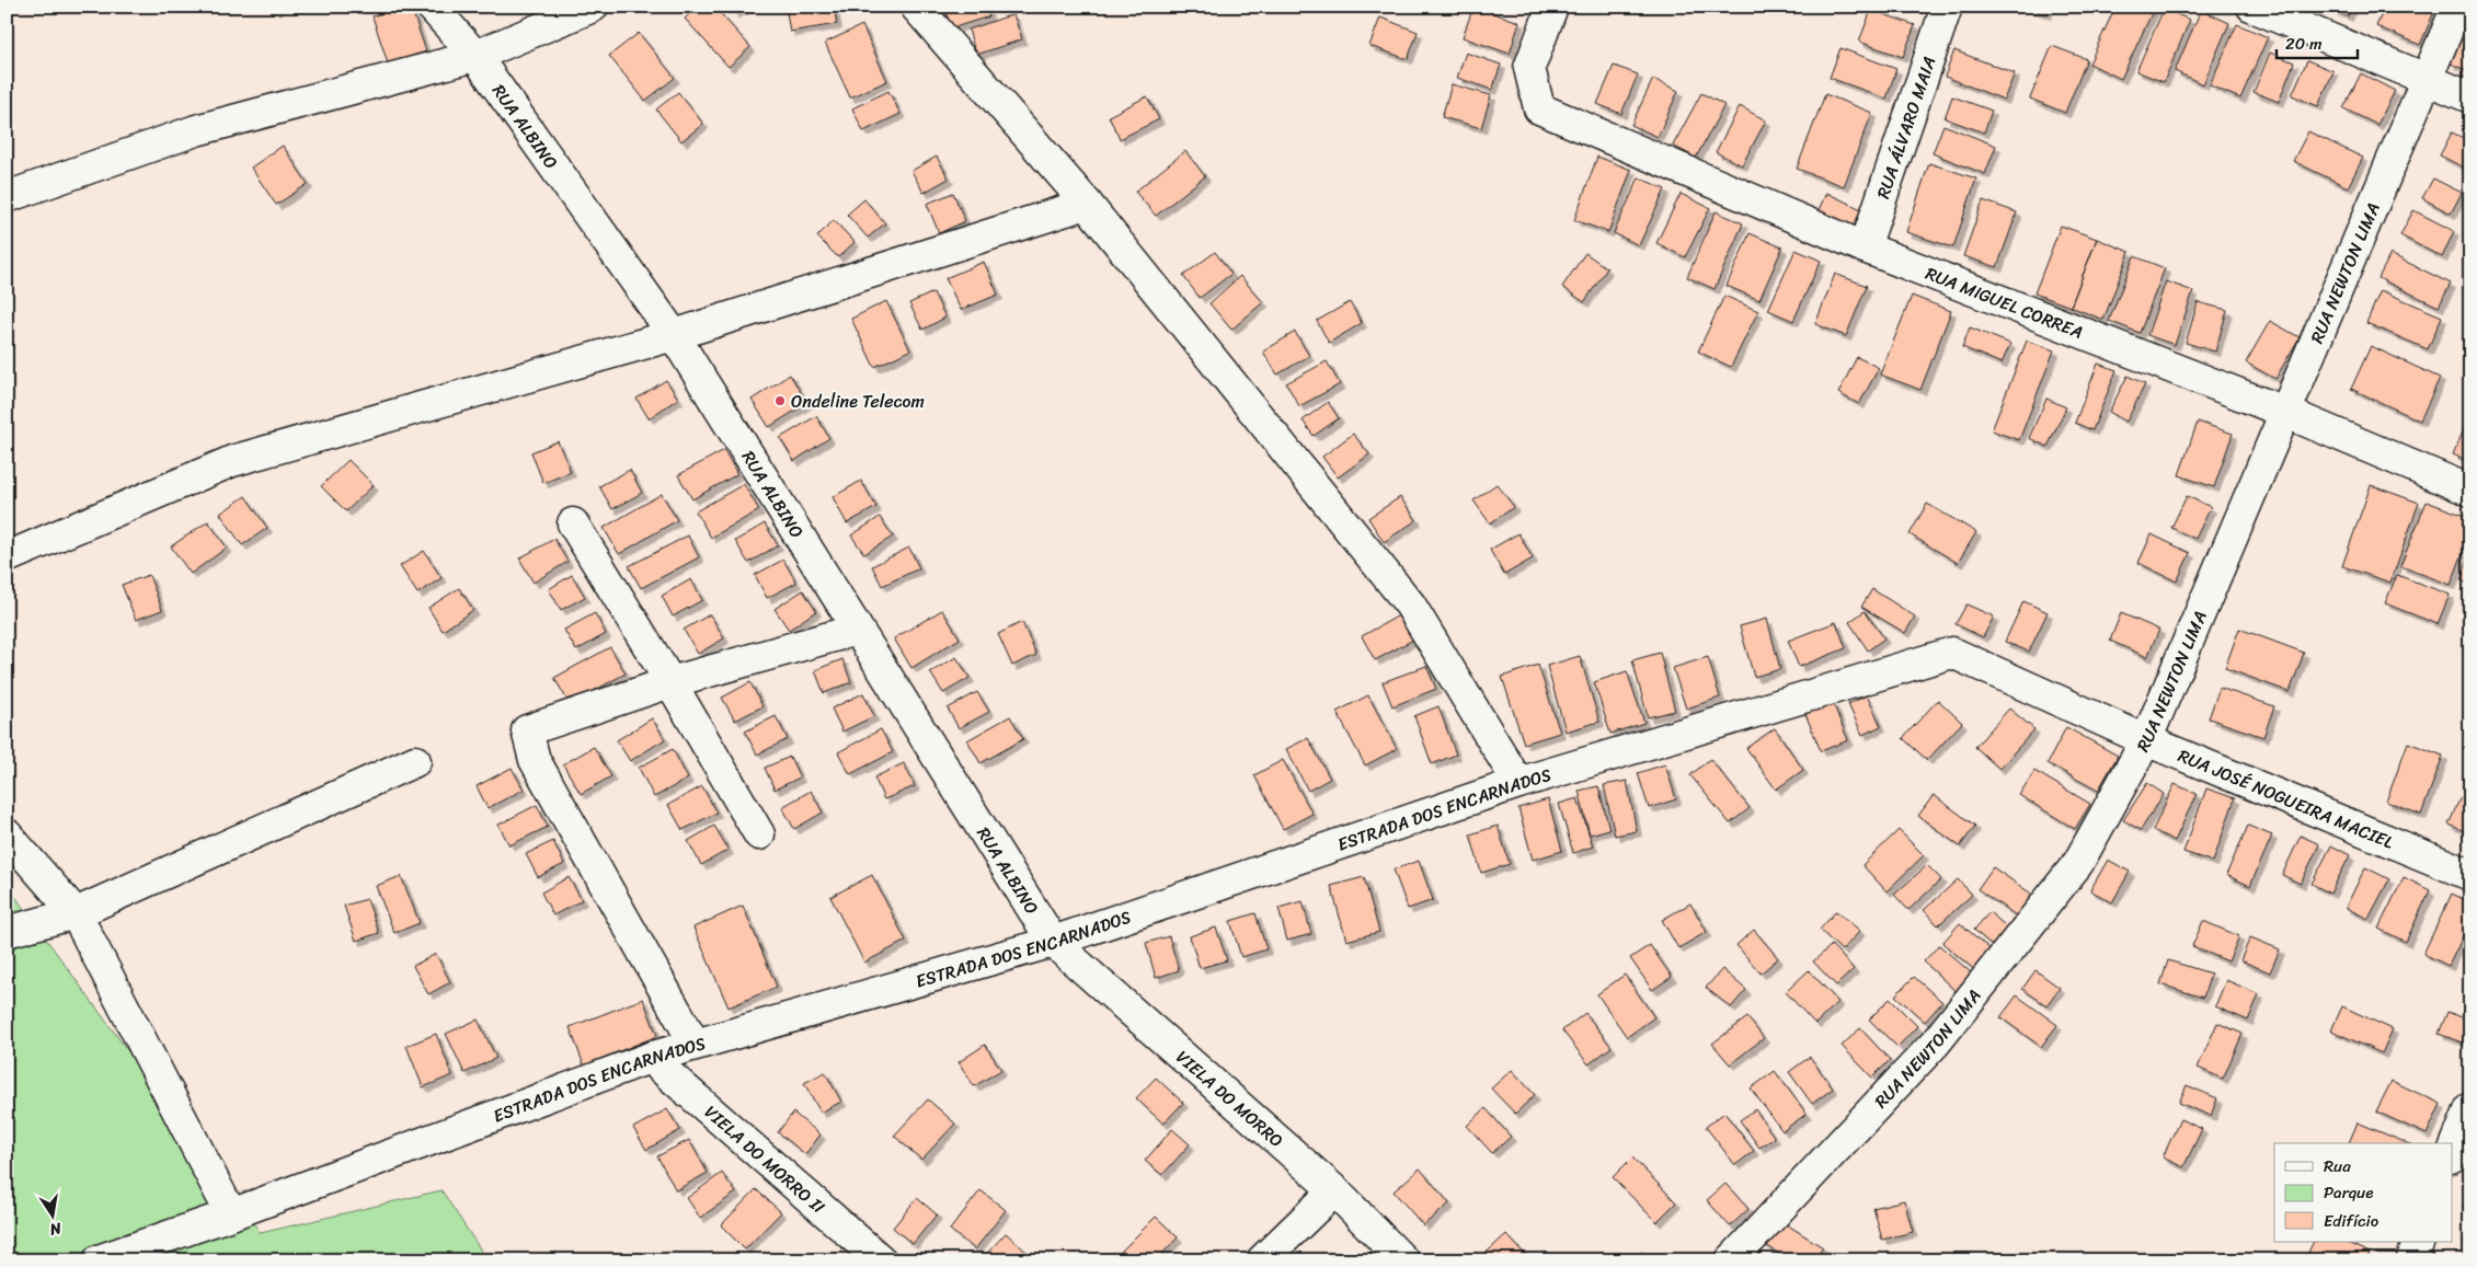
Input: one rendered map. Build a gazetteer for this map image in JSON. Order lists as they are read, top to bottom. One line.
{"streets":{"street":["RUA ALBINO","RUA ÁLVARO MAIA","RUA NEWTON LIMA","RUA MIGUEL CORREA","RUA JOSÉ NOGUEIRA MACIEL","ESTRADA DOS ENCARNADOS","VIELA DO MORRO","VIELA DO MORRO II"]},"crossings":[["RUA ALBINO","ESTRADA DOS ENCARNADOS"],["RUA ALBINO","VIELA DO MORRO"],["RUA ÁLVARO MAIA","RUA MIGUEL CORREA"],["RUA NEWTON LIMA","RUA MIGUEL CORREA"],["RUA NEWTON LIMA","RUA JOSÉ NOGUEIRA MACIEL"],["RUA JOSÉ NOGUEIRA MACIEL","ESTRADA DOS ENCARNADOS"],["ESTRADA DOS ENCARNADOS","VIELA DO MORRO"],["ESTRADA DOS ENCARNADOS","VIELA DO MORRO II"]],"places":["Ondeline Telecom"],"legend":["Rua","Parque","Edifício"],"scale_bar":"20 m","north":"bottom"}
